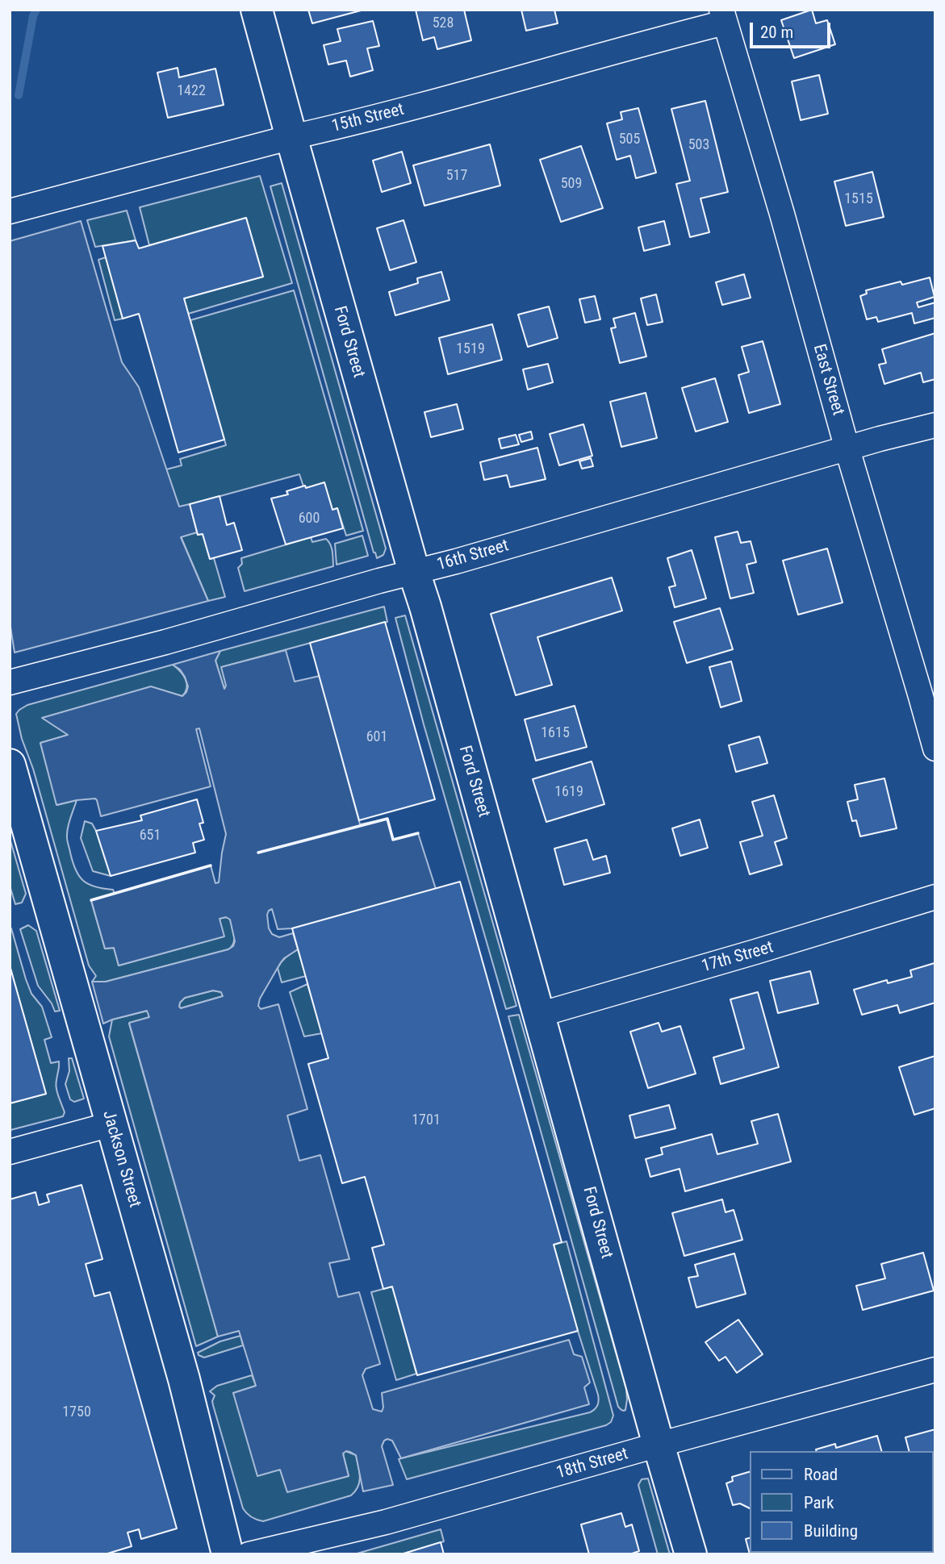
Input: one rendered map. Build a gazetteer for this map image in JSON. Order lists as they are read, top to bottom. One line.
{"streets":{"main road":["Ford Street","Jackson Street"],"street":["15th Street","East Street","16th Street","17th Street","18th Street"]},"crossings":[["15th Street","Ford Street"],["15th Street","East Street"],["Ford Street","16th Street"],["Ford Street","17th Street"],["Ford Street","18th Street"],["East Street","16th Street"]],"house_numbers":["528","1422","505","503","517","509","1515","1519","600","1615","601","1619","651","1701","1750"],"legend":["Road","Park","Building"],"scale_bar":"20 m"}
